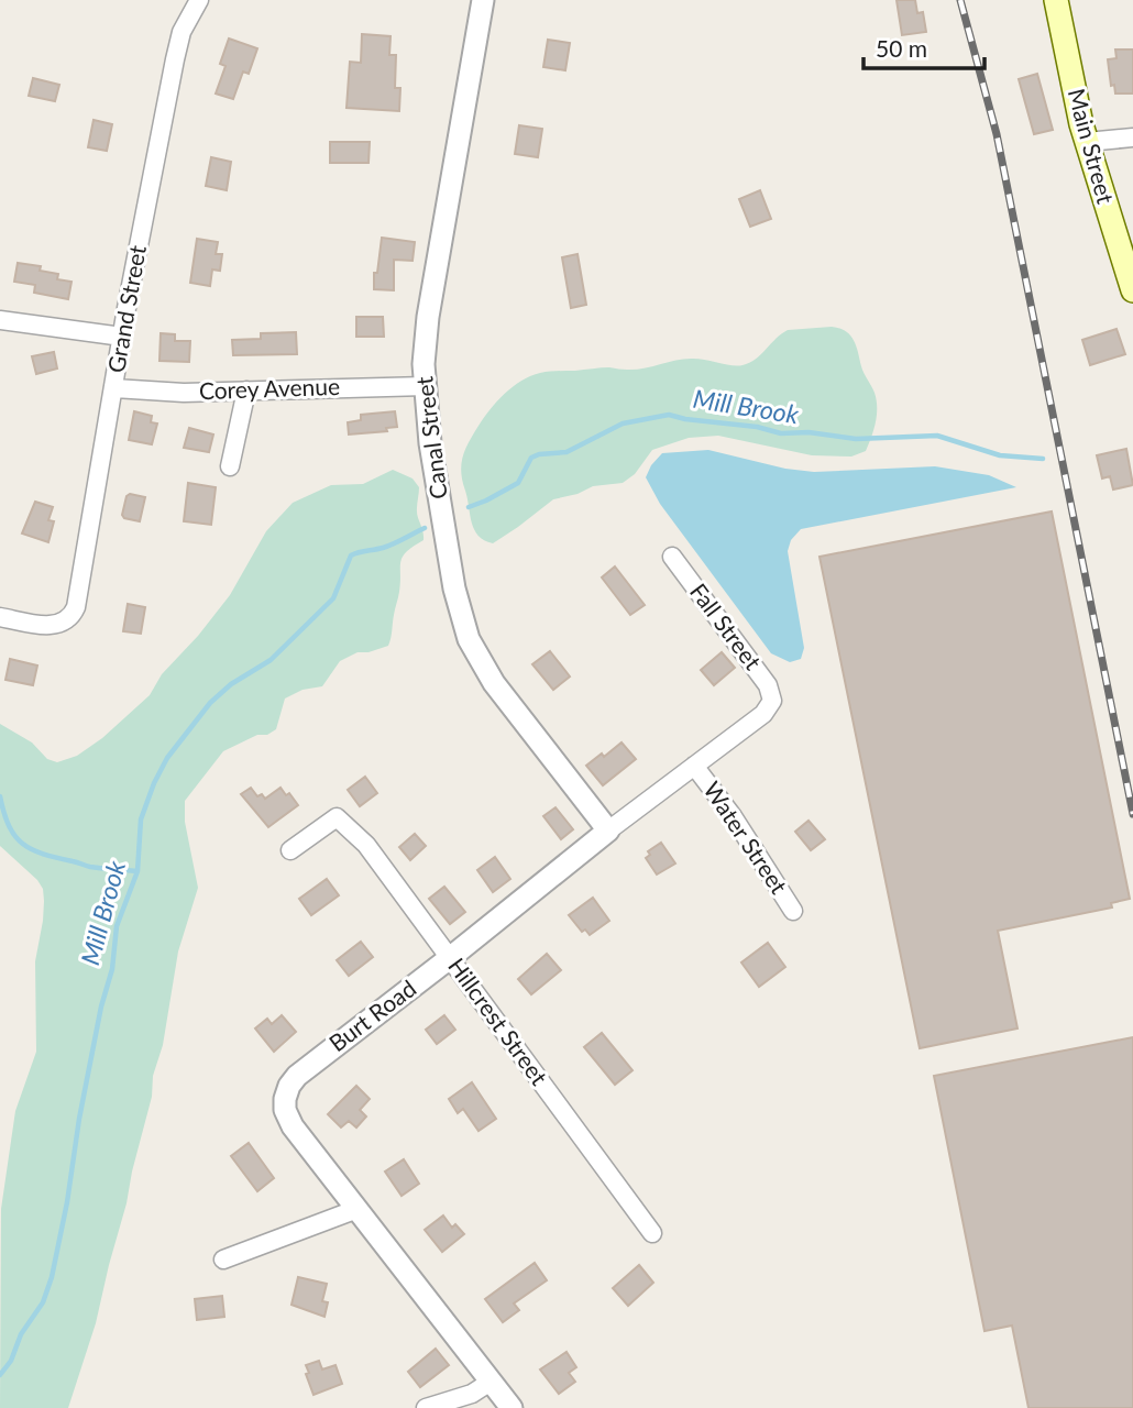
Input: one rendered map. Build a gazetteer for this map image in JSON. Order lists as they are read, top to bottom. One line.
{"streets":{"main road":["Main Street"],"street":["Grand Street","Corey Avenue","Canal Street","Fall Street","Water Street","Burt Road","Hillcrest Street"]},"crossings":[["Grand Street","Corey Avenue"],["Corey Avenue","Canal Street"],["Canal Street","Burt Road"],["Fall Street","Burt Road"],["Water Street","Burt Road"],["Burt Road","Hillcrest Street"]],"water":["Mill Brook"],"scale_bar":"50 m"}
